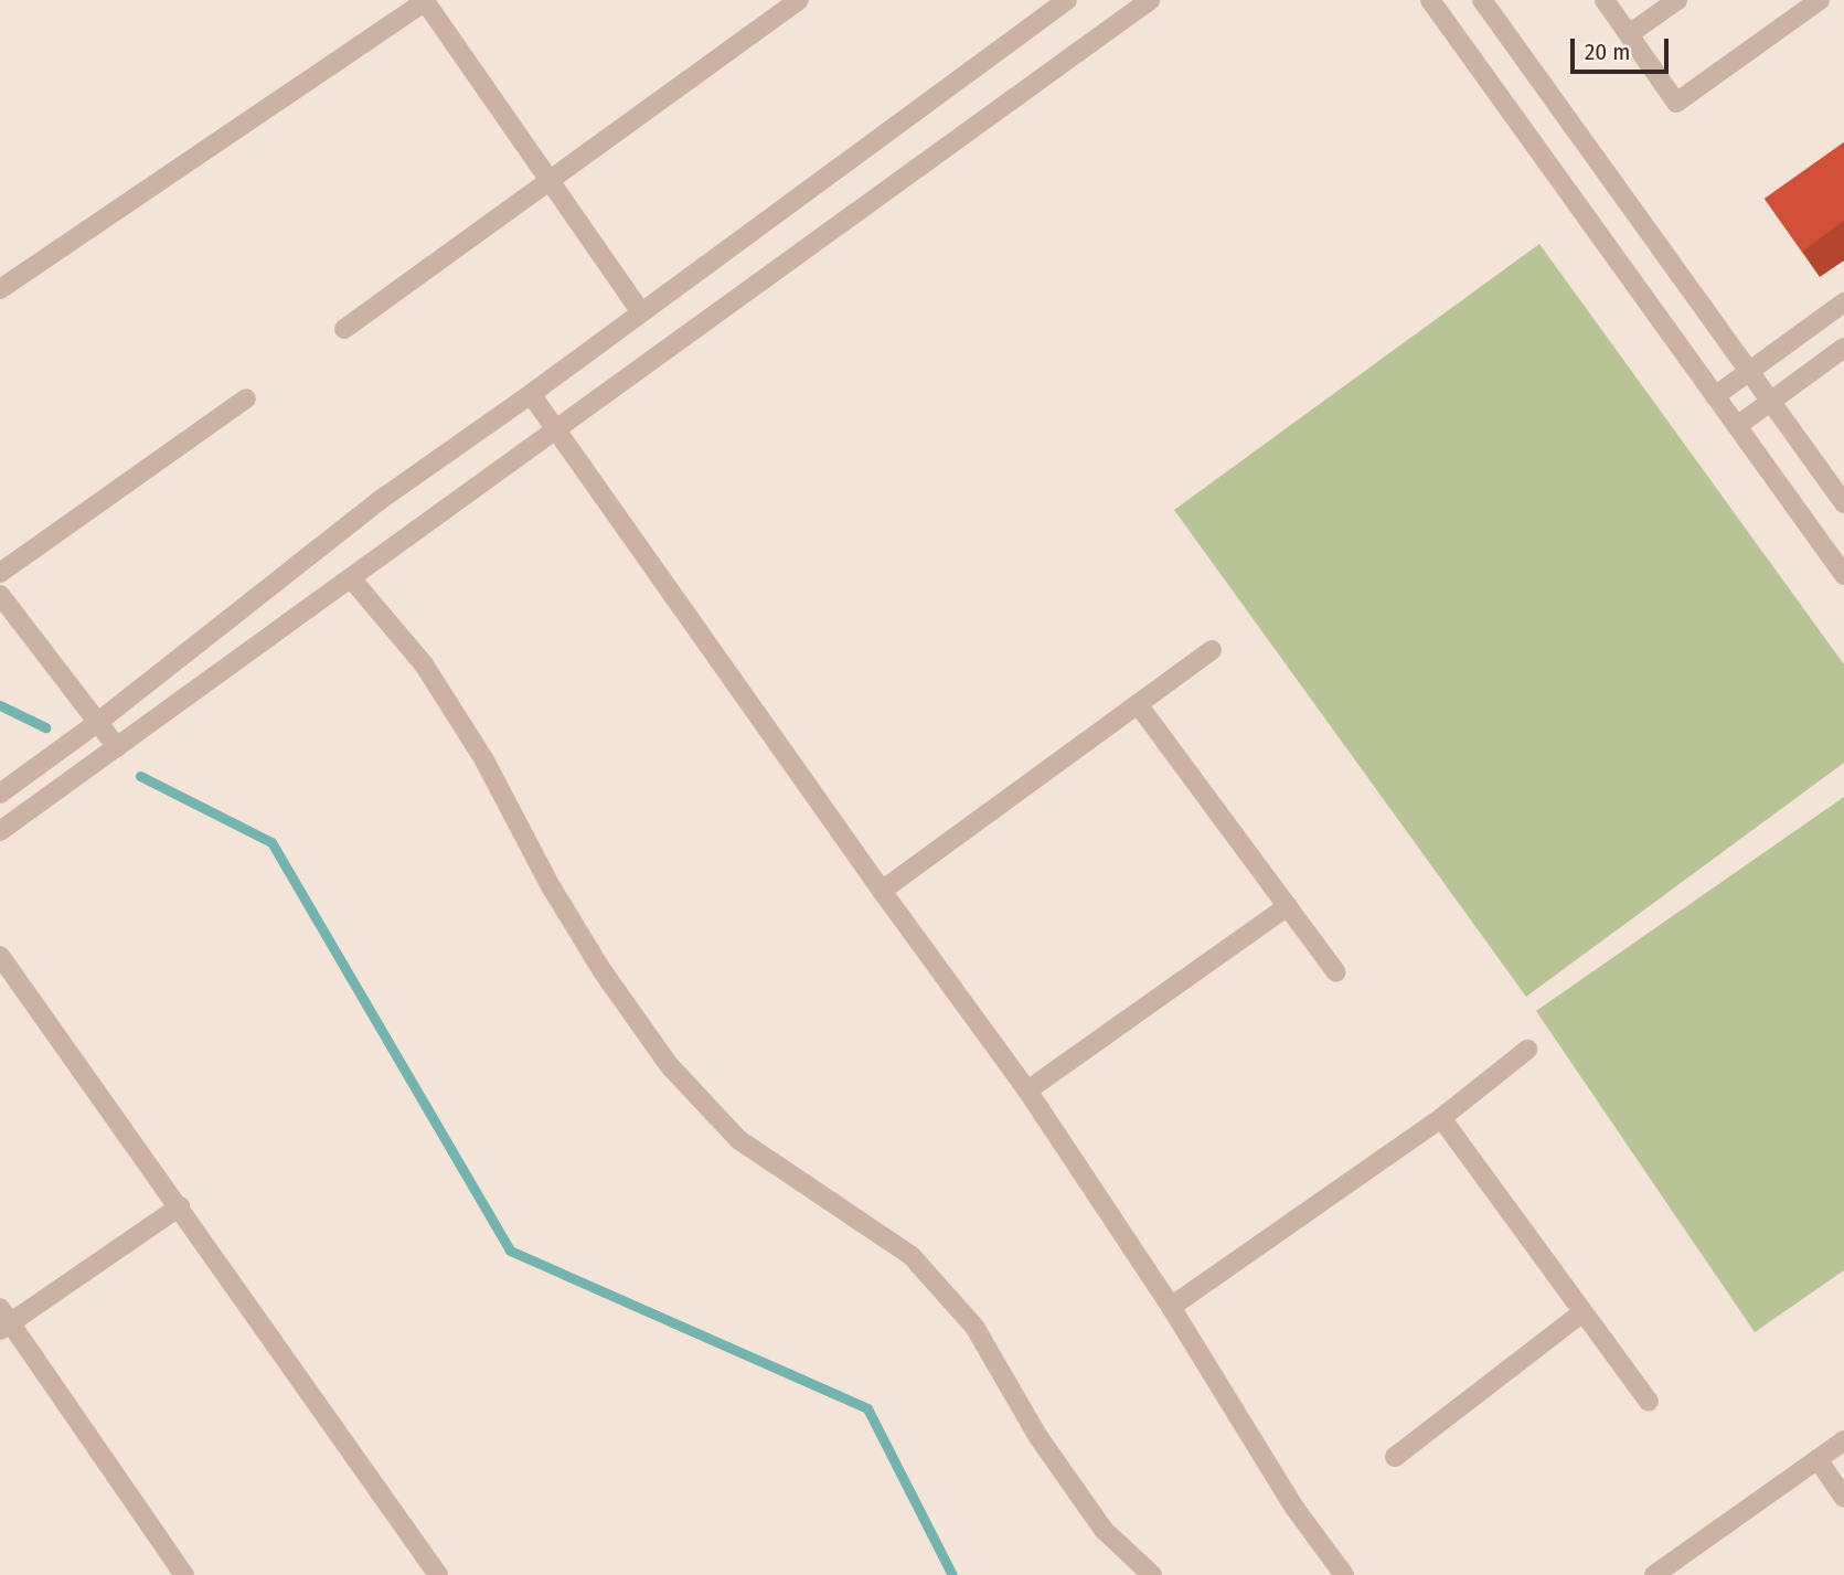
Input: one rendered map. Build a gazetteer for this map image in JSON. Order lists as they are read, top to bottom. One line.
{"scale_bar":"20 m"}
